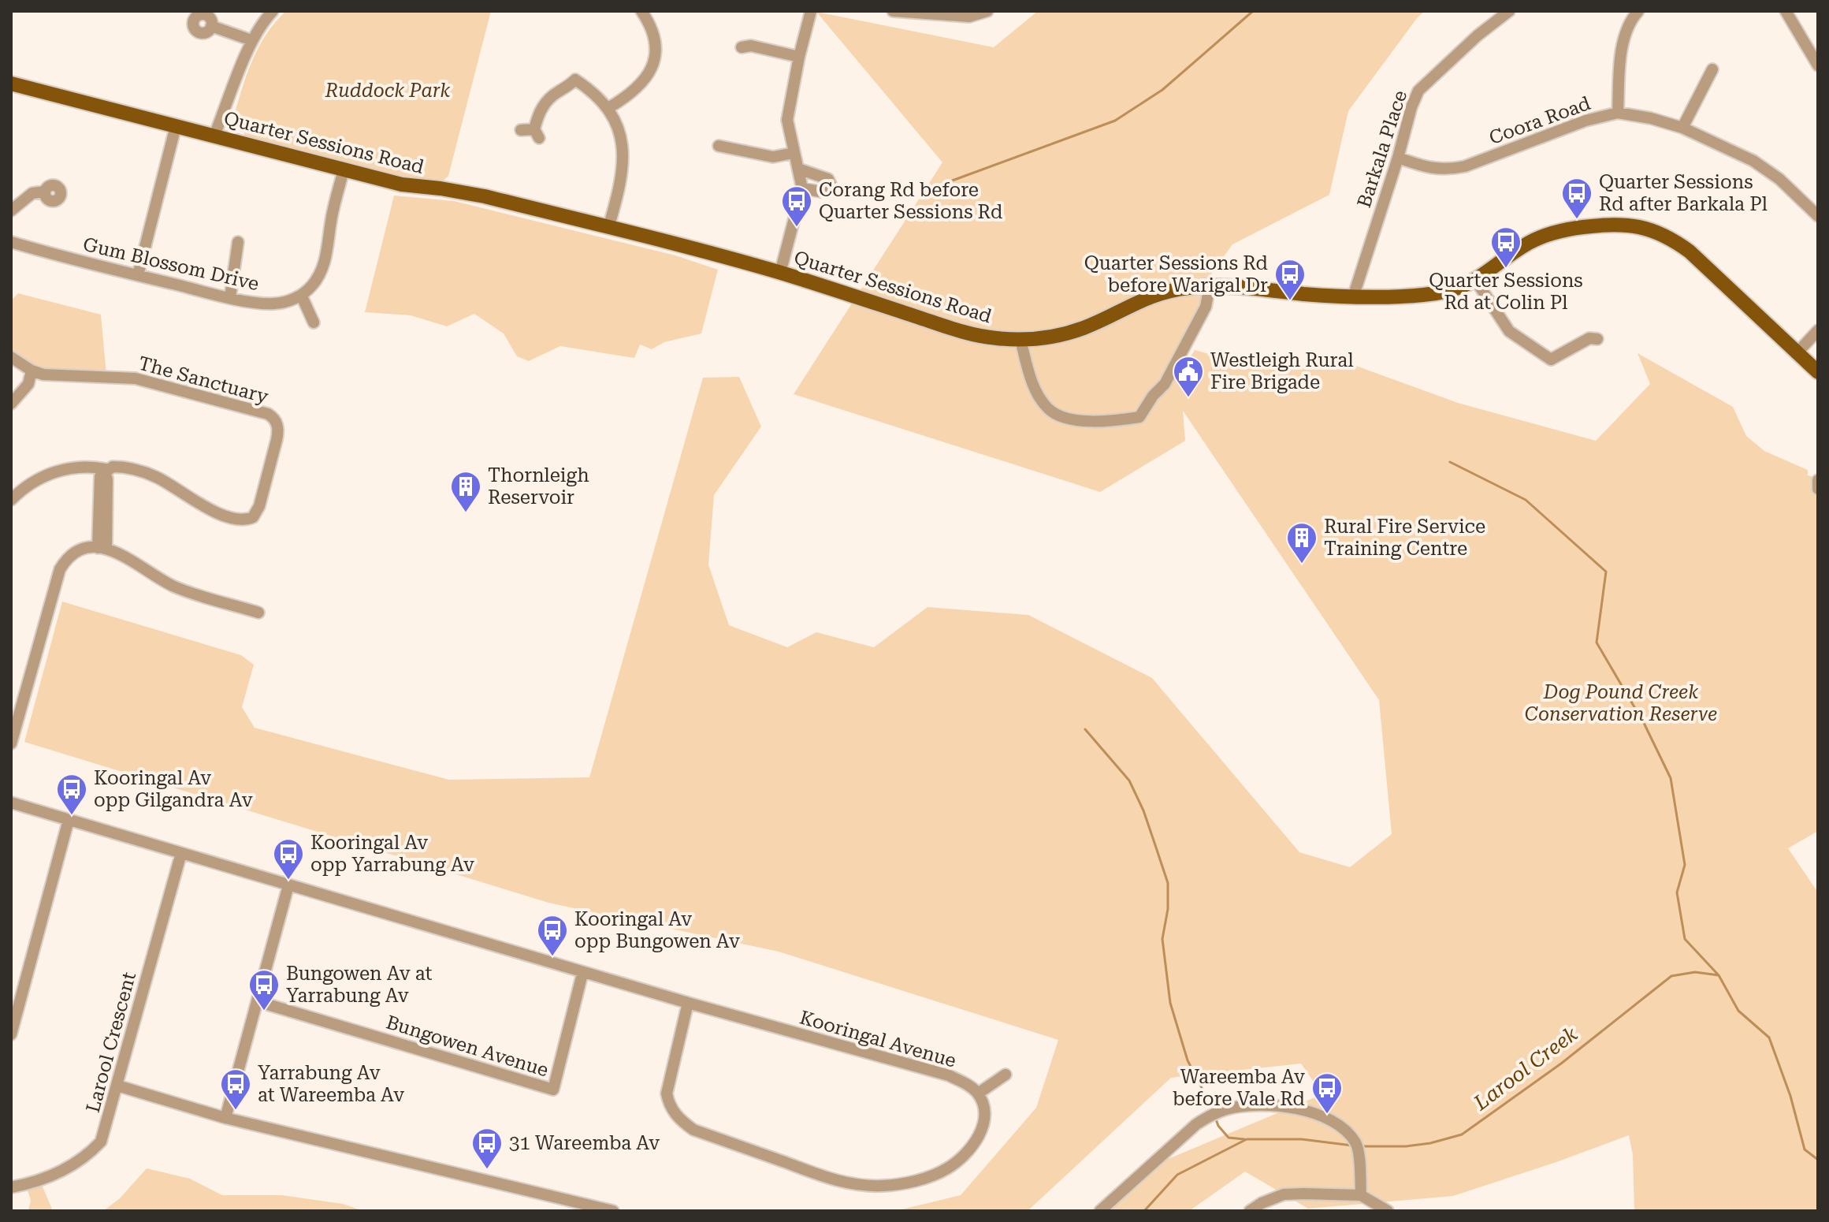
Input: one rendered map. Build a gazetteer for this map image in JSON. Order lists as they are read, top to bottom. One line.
{"streets":{"main road":["Quarter Sessions Road"],"street":["Coora Road","Barkala Place","Gum Blossom Drive","The Sanctuary","Kooringal Avenue","Larool Crescent","Bungowen Avenue"]},"crossings":[["Coora Road","Barkala Place"],["Quarter Sessions Road","Barkala Place"],["Kooringal Avenue","Larool Crescent"],["Kooringal Avenue","Bungowen Avenue"]],"water":["Larool Creek"],"parks":["Ruddock Park","Dog Pound Creek Conservation Reserve"],"places":{"bus stop":["Quarter Sessions Rd after Barkala Pl","Corang Rd before Quarter Sessions Rd","Quarter Sessions Rd at Colin Pl","Quarter Sessions Rd before Warigal Dr","Kooringal Av opp Gilgandra Av","Kooringal Av opp Yarrabung Av","Kooringal Av opp Bungowen Av","Bungowen Av at Yarrabung Av","Yarrabung Av at Wareemba Av","Wareemba Av before Vale Rd","31 Wareemba Av"],"public building":["Westleigh Rural Fire Brigade"],"building":["Thornleigh Reservoir","Rural Fire Service Training Centre"]}}
